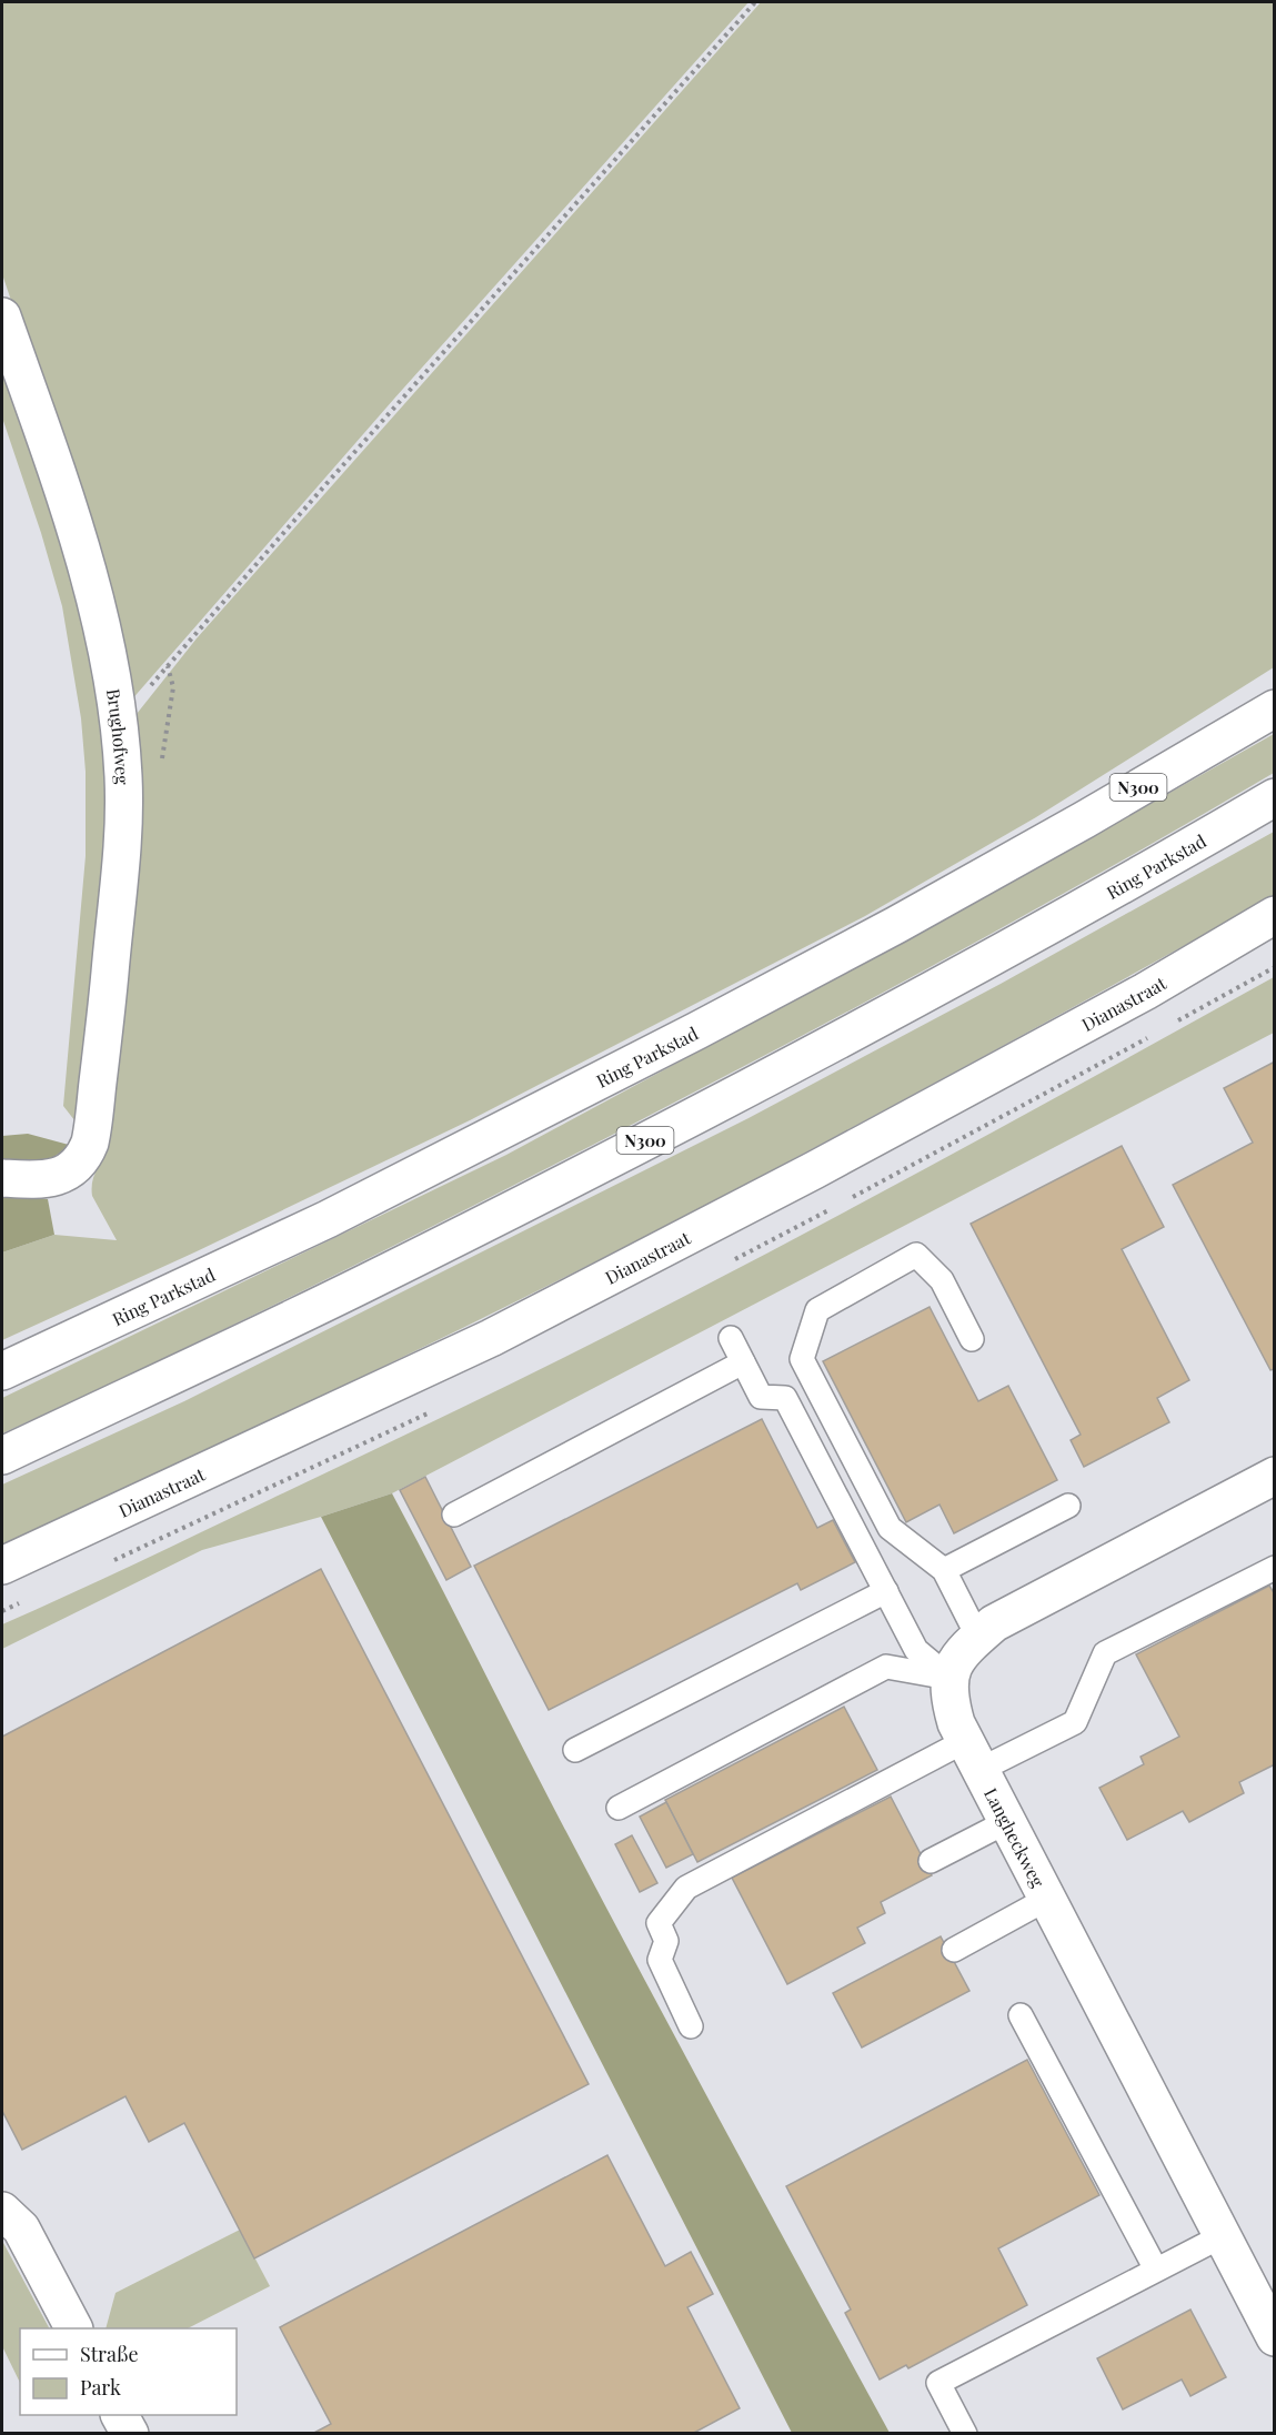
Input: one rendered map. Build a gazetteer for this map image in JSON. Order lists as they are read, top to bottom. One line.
{"streets":{"main road":["Brughofweg","N300","Ring Parkstad","Dianastraat","Langheckweg"]},"legend":["Straße","Park"]}
